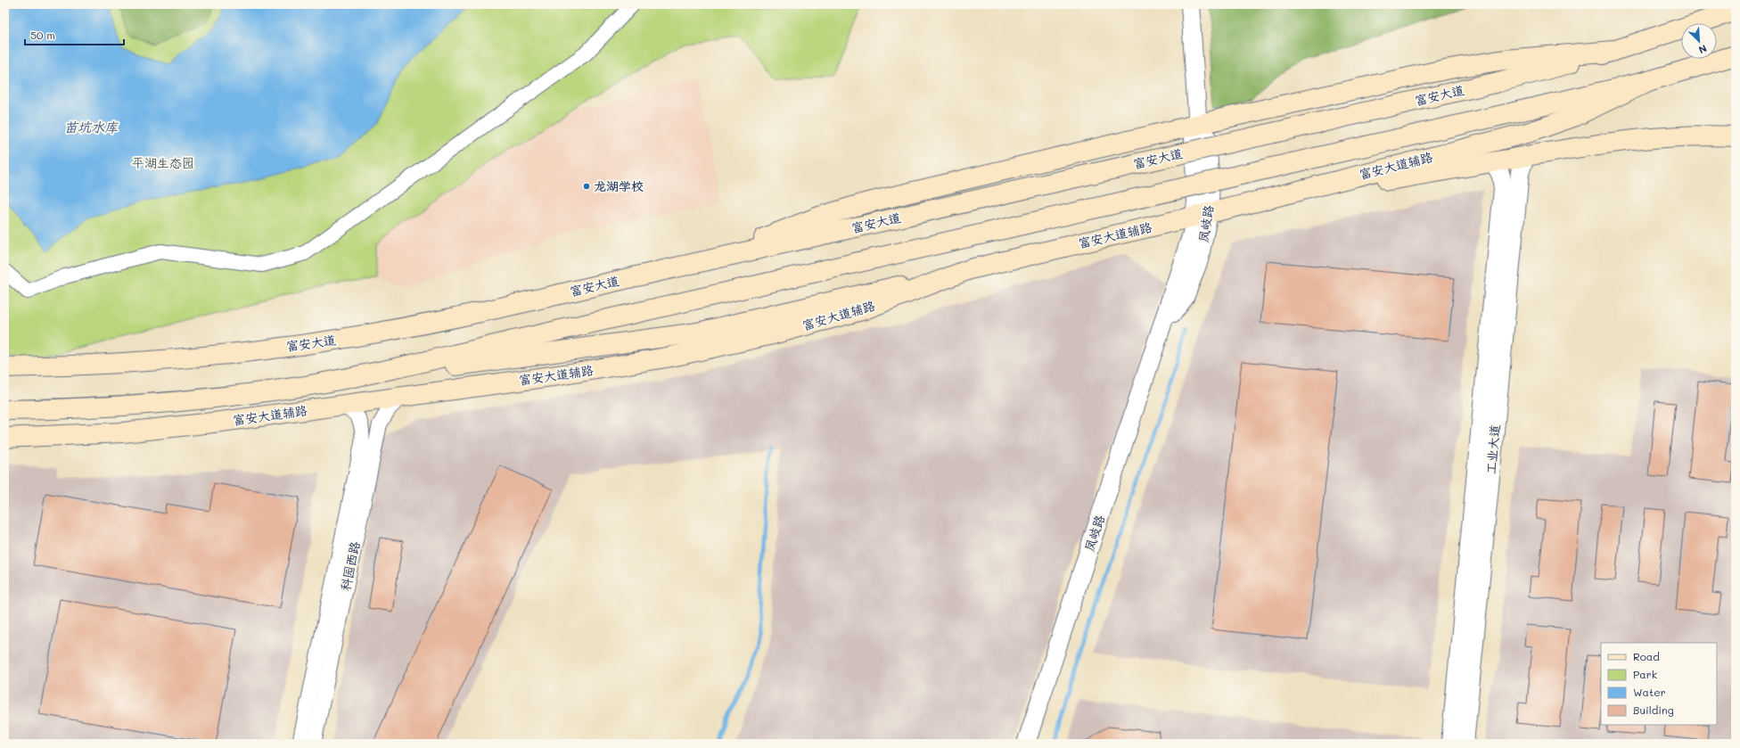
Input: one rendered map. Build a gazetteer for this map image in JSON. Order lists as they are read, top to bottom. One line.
{"streets":{"main road":["富安大道","富安大道辅路"],"street":["凤岐路","工业大道","科园西路"]},"crossings":[["富安大道辅路","凤岐路"],["富安大道辅路","科园西路"]],"water":["苗坑水库"],"parks":["平湖生态园"],"places":["龙湖学校"],"legend":["Road","Park","Water","Building"],"scale_bar":"50 m","north":"bottom right"}
